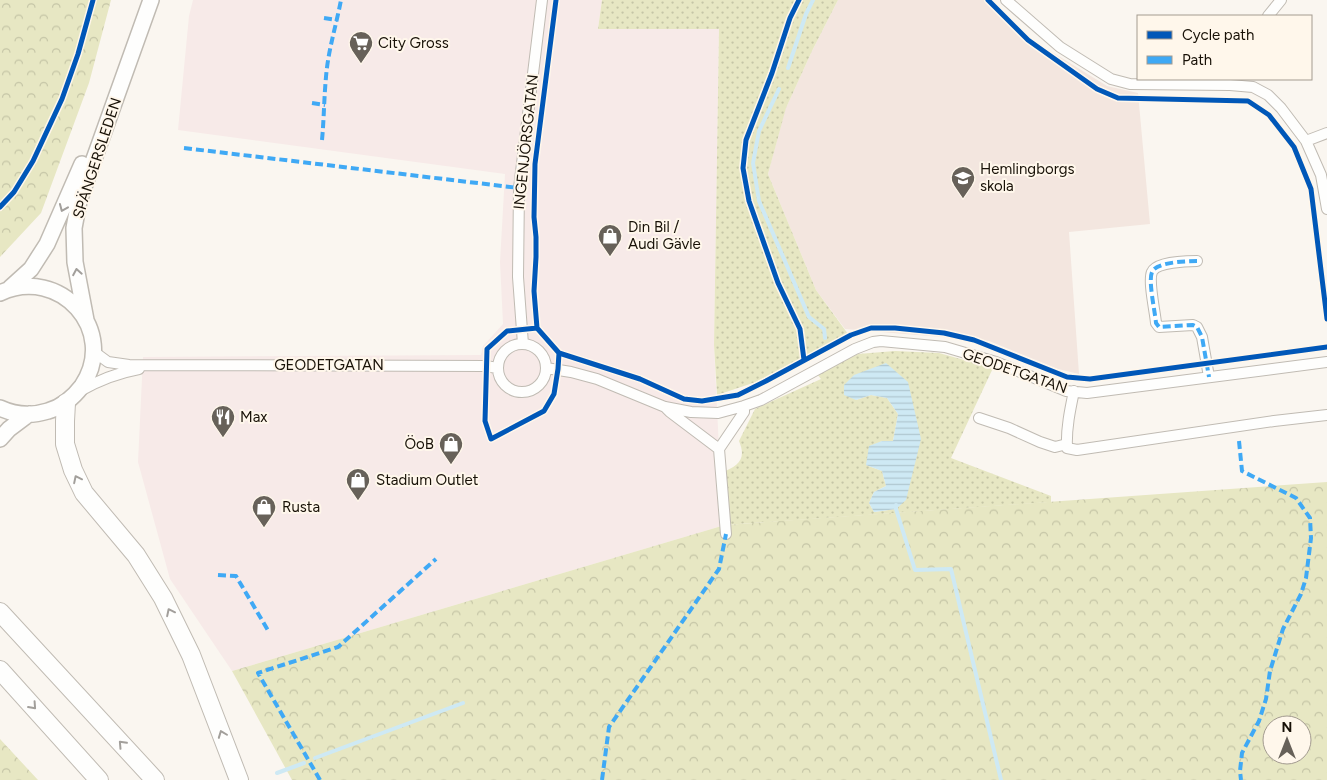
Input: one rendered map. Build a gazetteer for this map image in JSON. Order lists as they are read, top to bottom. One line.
{"streets":{"main road":["SPÄNGERSLEDEN"],"street":["INGENJÖRSGATAN","GEODETGATAN"]},"crossings":[["INGENJÖRSGATAN","GEODETGATAN"],["SPÄNGERSLEDEN","GEODETGATAN"]],"places":{"supermarket":["City Gross"],"school or university":["Hemlingborgs skola"],"shop":["Din Bil / Audi Gävle","ÖoB","Stadium Outlet","Rusta"],"restaurant":["Max"]},"legend":["Cycle path","Path"],"north":"top"}
